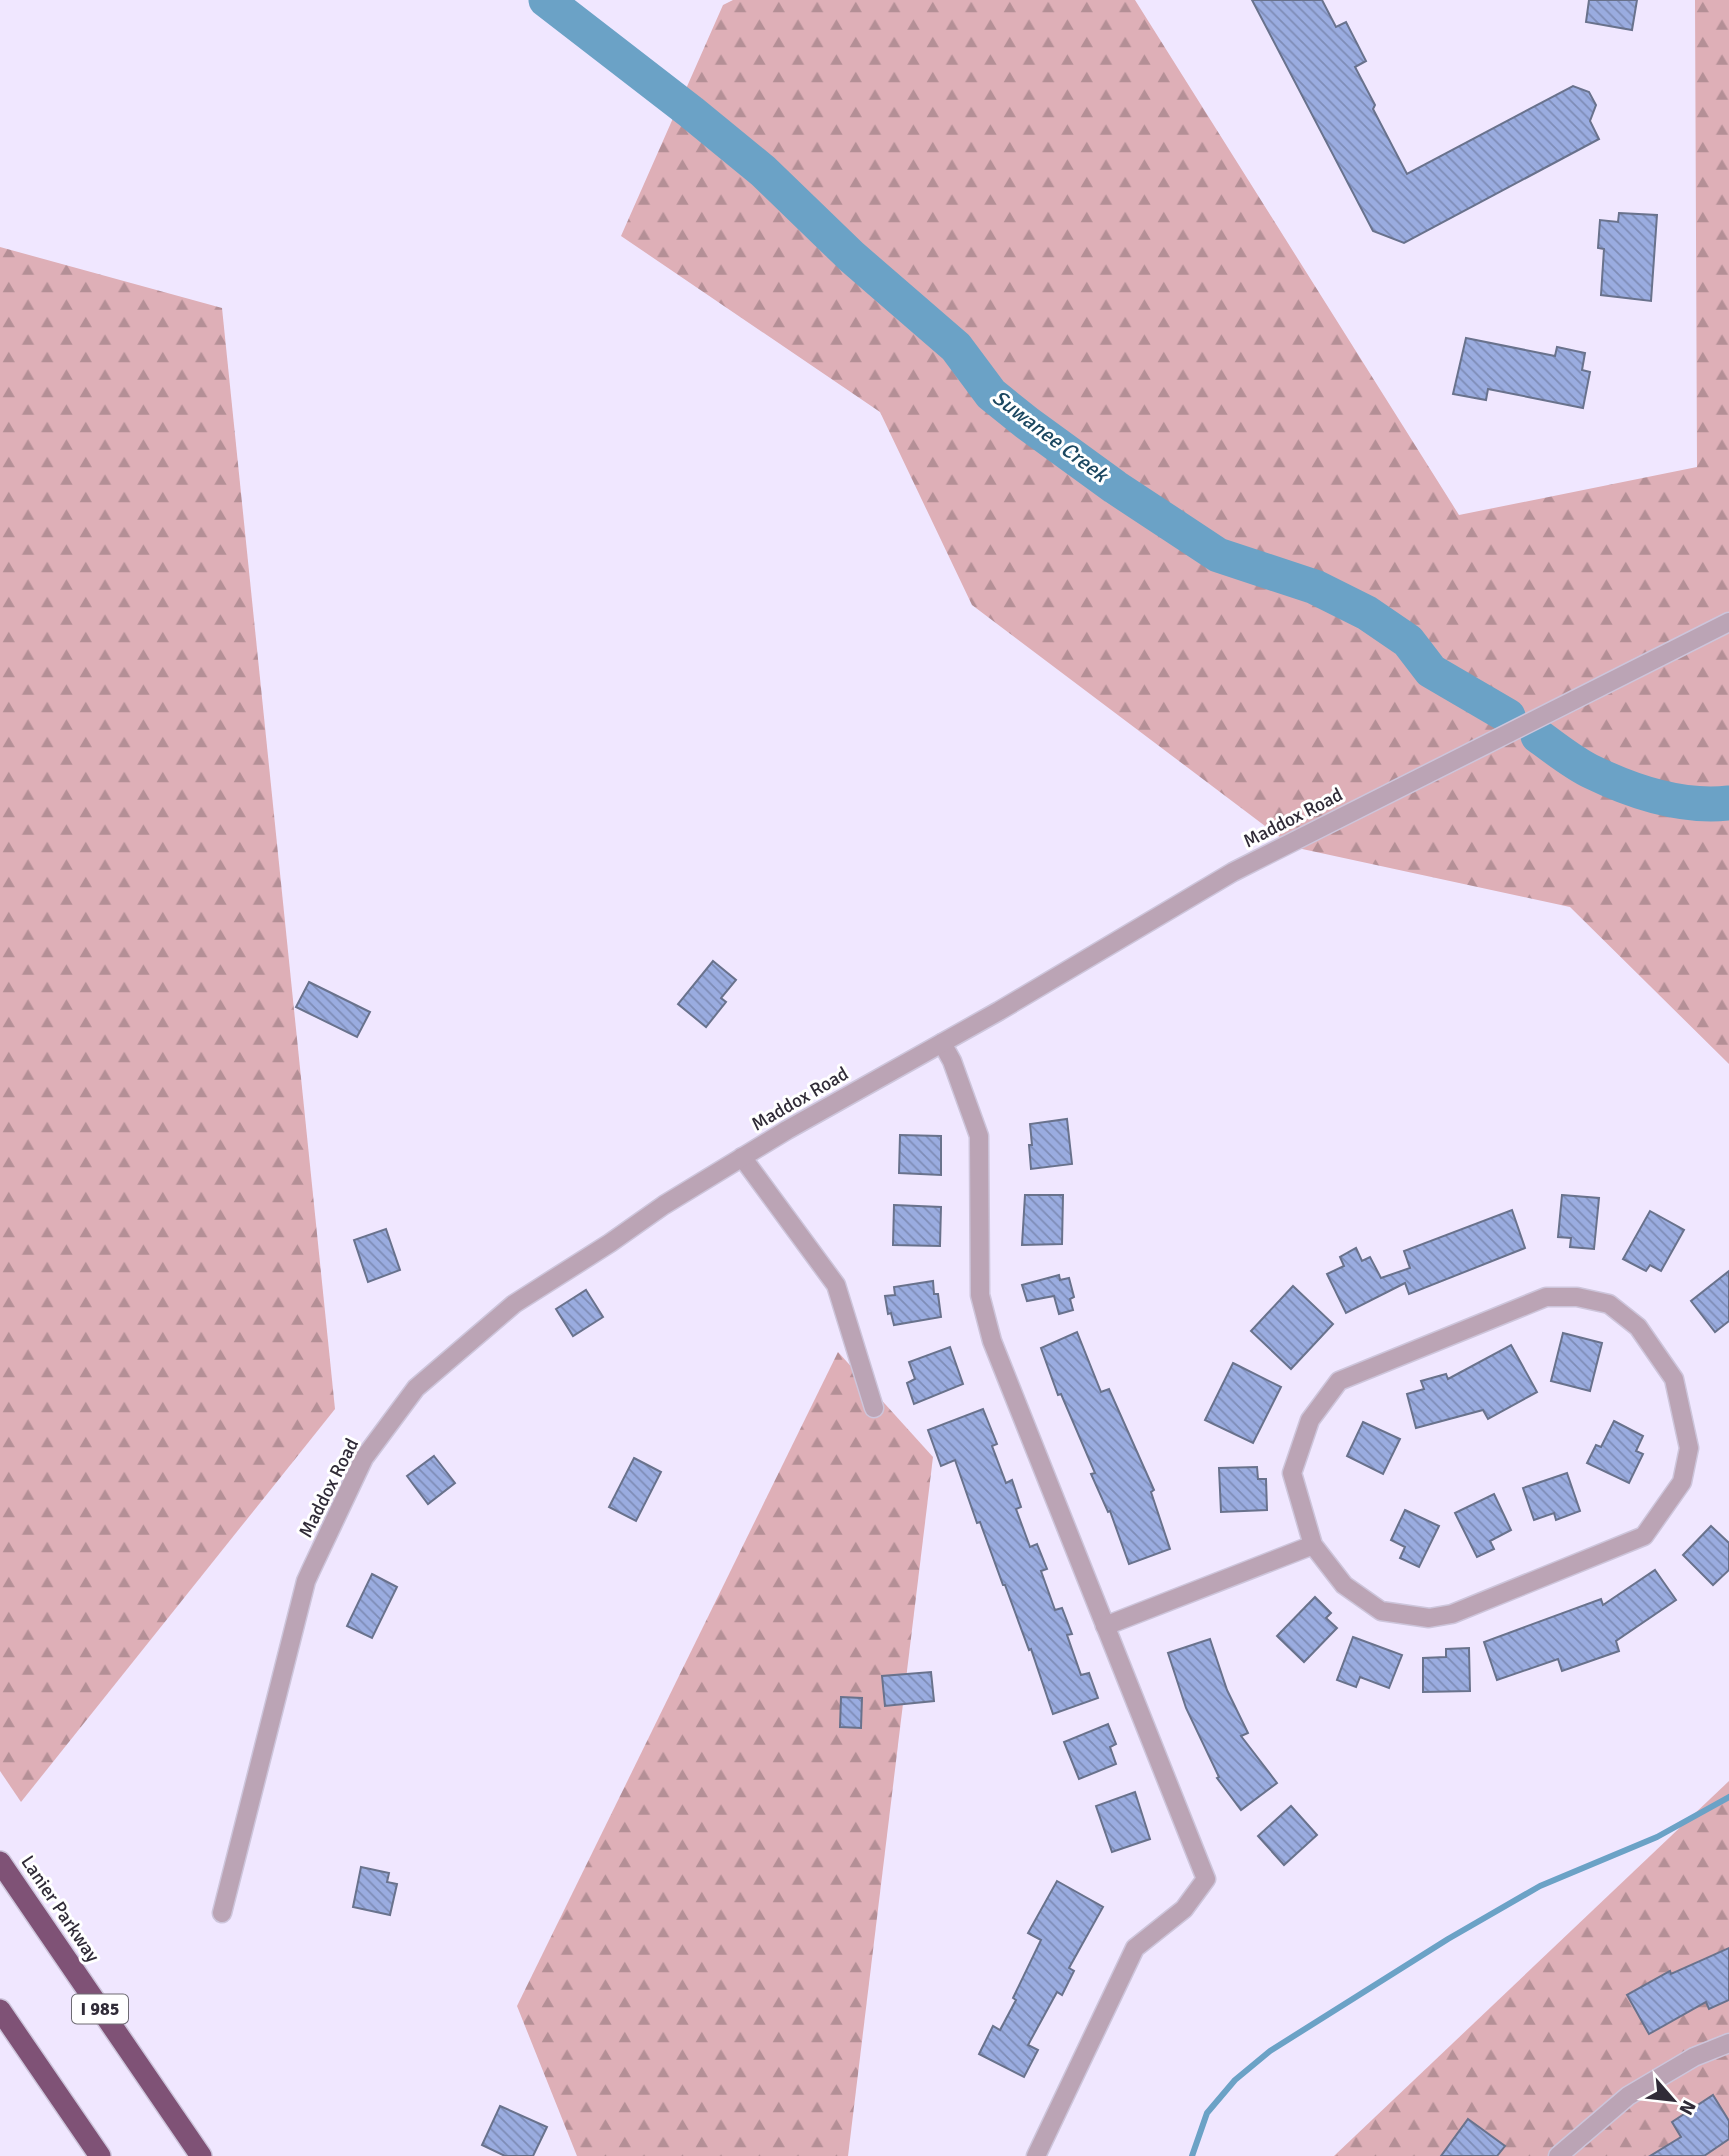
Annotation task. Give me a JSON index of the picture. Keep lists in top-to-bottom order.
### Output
{
  "streets": {
    "highway": ["Lanier Parkway", "I 985"],
    "street": ["Maddox Road"]
  },
  "water": ["Suwanee Creek"],
  "north": "bottom right"
}
